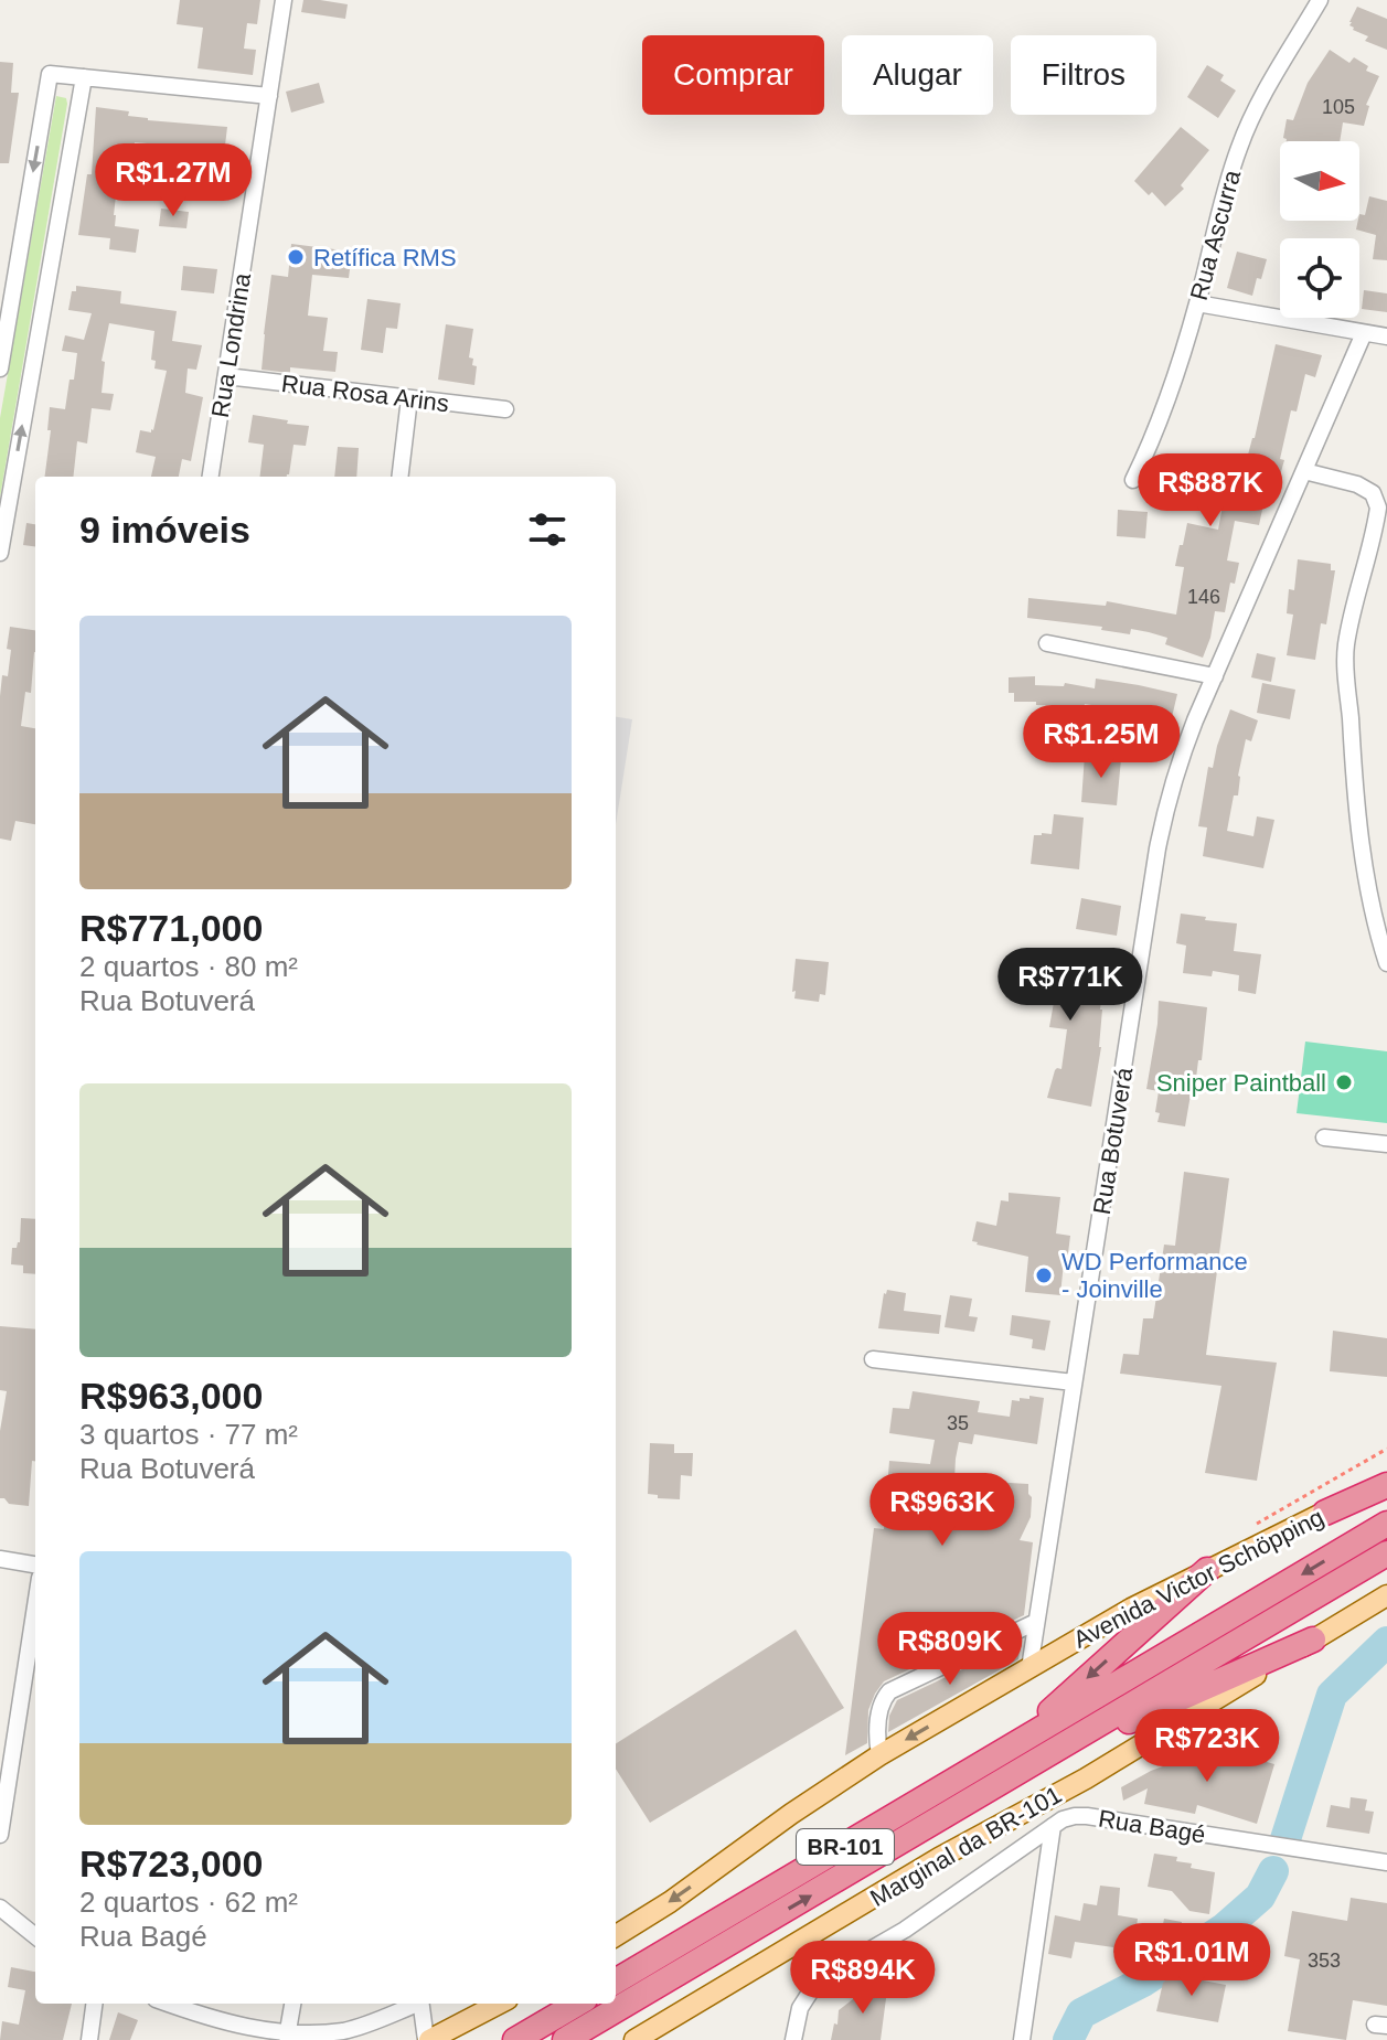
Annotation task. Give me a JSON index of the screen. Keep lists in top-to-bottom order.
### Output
{
  "streets": {
    "highway": ["BR-101"],
    "main road": ["Avenida Victor Schöpping", "Marginal da BR-101"],
    "street": [
      "Rua Ascurra",
      "Rua Londrina",
      "Rua Rosa Arins",
      "Rua Botuverá",
      "Rua Bagé"
    ]
  },
  "crossings": [
    ["Rua Londrina", "Rua Rosa Arins"],
    ["Rua Botuverá", "Avenida Victor Schöpping"]
  ],
  "one_way": ["Avenida Victor Schöpping"],
  "places": ["Retífica RMS", "Sniper Paintball", "WD Performance - Joinville"],
  "house_numbers": [
    "105",
    "146",
    "35",
    "353"
  ],
  "north": "right",
  "page": {
    "chip": ["Comprar", "Alugar", "Filtros"],
    "price": [
      "R$1.27M",
      "R$887K",
      "R$1.25M",
      "R$771K",
      "R$963K",
      "R$809K",
      "R$723K",
      "R$1.01M",
      "R$894K"
    ],
    "heading": "9 imóveis",
    "list": [
      {
        "name": "R$771,000",
        "note": "2 quartos · 80 m² · Rua Botuverá"
      },
      {
        "name": "R$963,000",
        "note": "3 quartos · 77 m² · Rua Botuverá"
      },
      {
        "name": "R$723,000",
        "note": "2 quartos · 62 m² · Rua Bagé"
      }
    ]
  }
}
